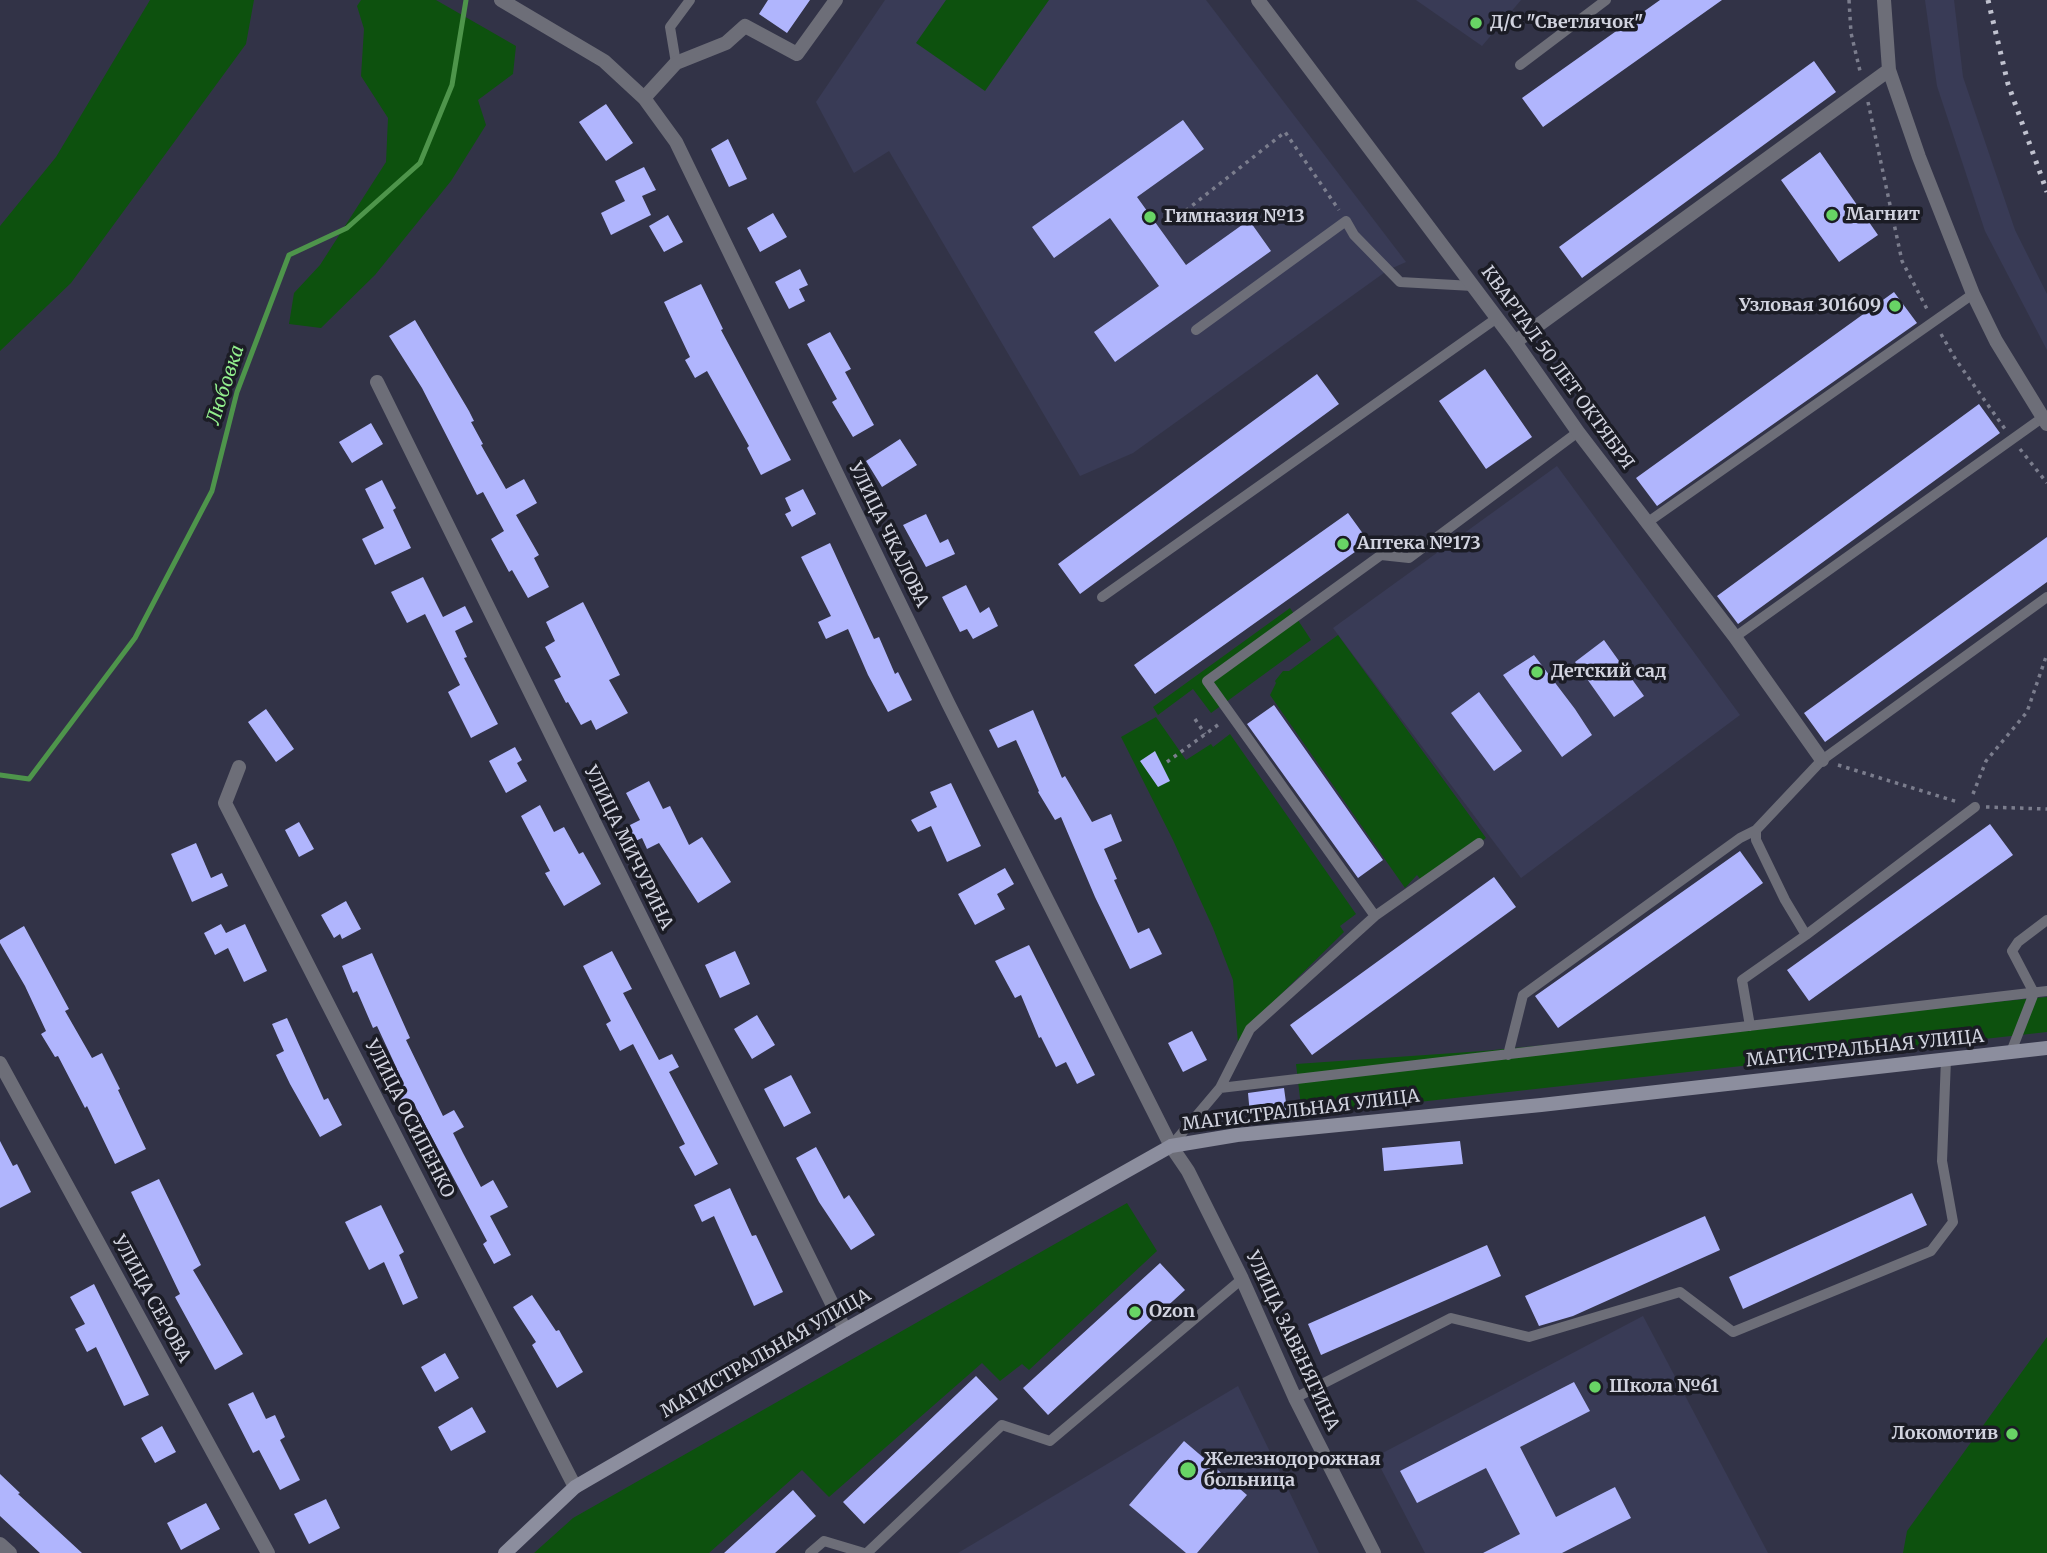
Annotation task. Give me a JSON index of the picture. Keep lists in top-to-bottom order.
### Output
{
  "streets": {
    "main road": ["МАГИСТРАЛЬНАЯ УЛИЦА"],
    "street": [
      "КВАРТАЛ 50 ЛЕТ ОКТЯБРЯ",
      "УЛИЦА ЧКАЛОВА",
      "УЛИЦА МИЧУРИНА",
      "УЛИЦА ОСИПЕНКО",
      "УЛИЦА СЕРОВА",
      "УЛИЦА ЗАВЕНЯГИНА"
    ]
  },
  "crossings": [
    ["УЛИЦА ЧКАЛОВА", "МАГИСТРАЛЬНАЯ УЛИЦА"],
    ["УЛИЦА ЧКАЛОВА", "УЛИЦА ЗАВЕНЯГИНА"],
    ["УЛИЦА МИЧУРИНА", "МАГИСТРАЛЬНАЯ УЛИЦА"],
    ["МАГИСТРАЛЬНАЯ УЛИЦА", "УЛИЦА ОСИПЕНКО"],
    ["МАГИСТРАЛЬНАЯ УЛИЦА", "УЛИЦА ЗАВЕНЯГИНА"]
  ],
  "water": ["Любовка"],
  "places": [
    "Д/С \"Светлячок\"",
    "Магнит",
    "Гимназия №13",
    "Узловая 301609",
    "Аптека №173",
    "Детский сад",
    "Ozon",
    "Школа №61",
    "Локомотив",
    "Железнодорожная больница"
  ]
}
